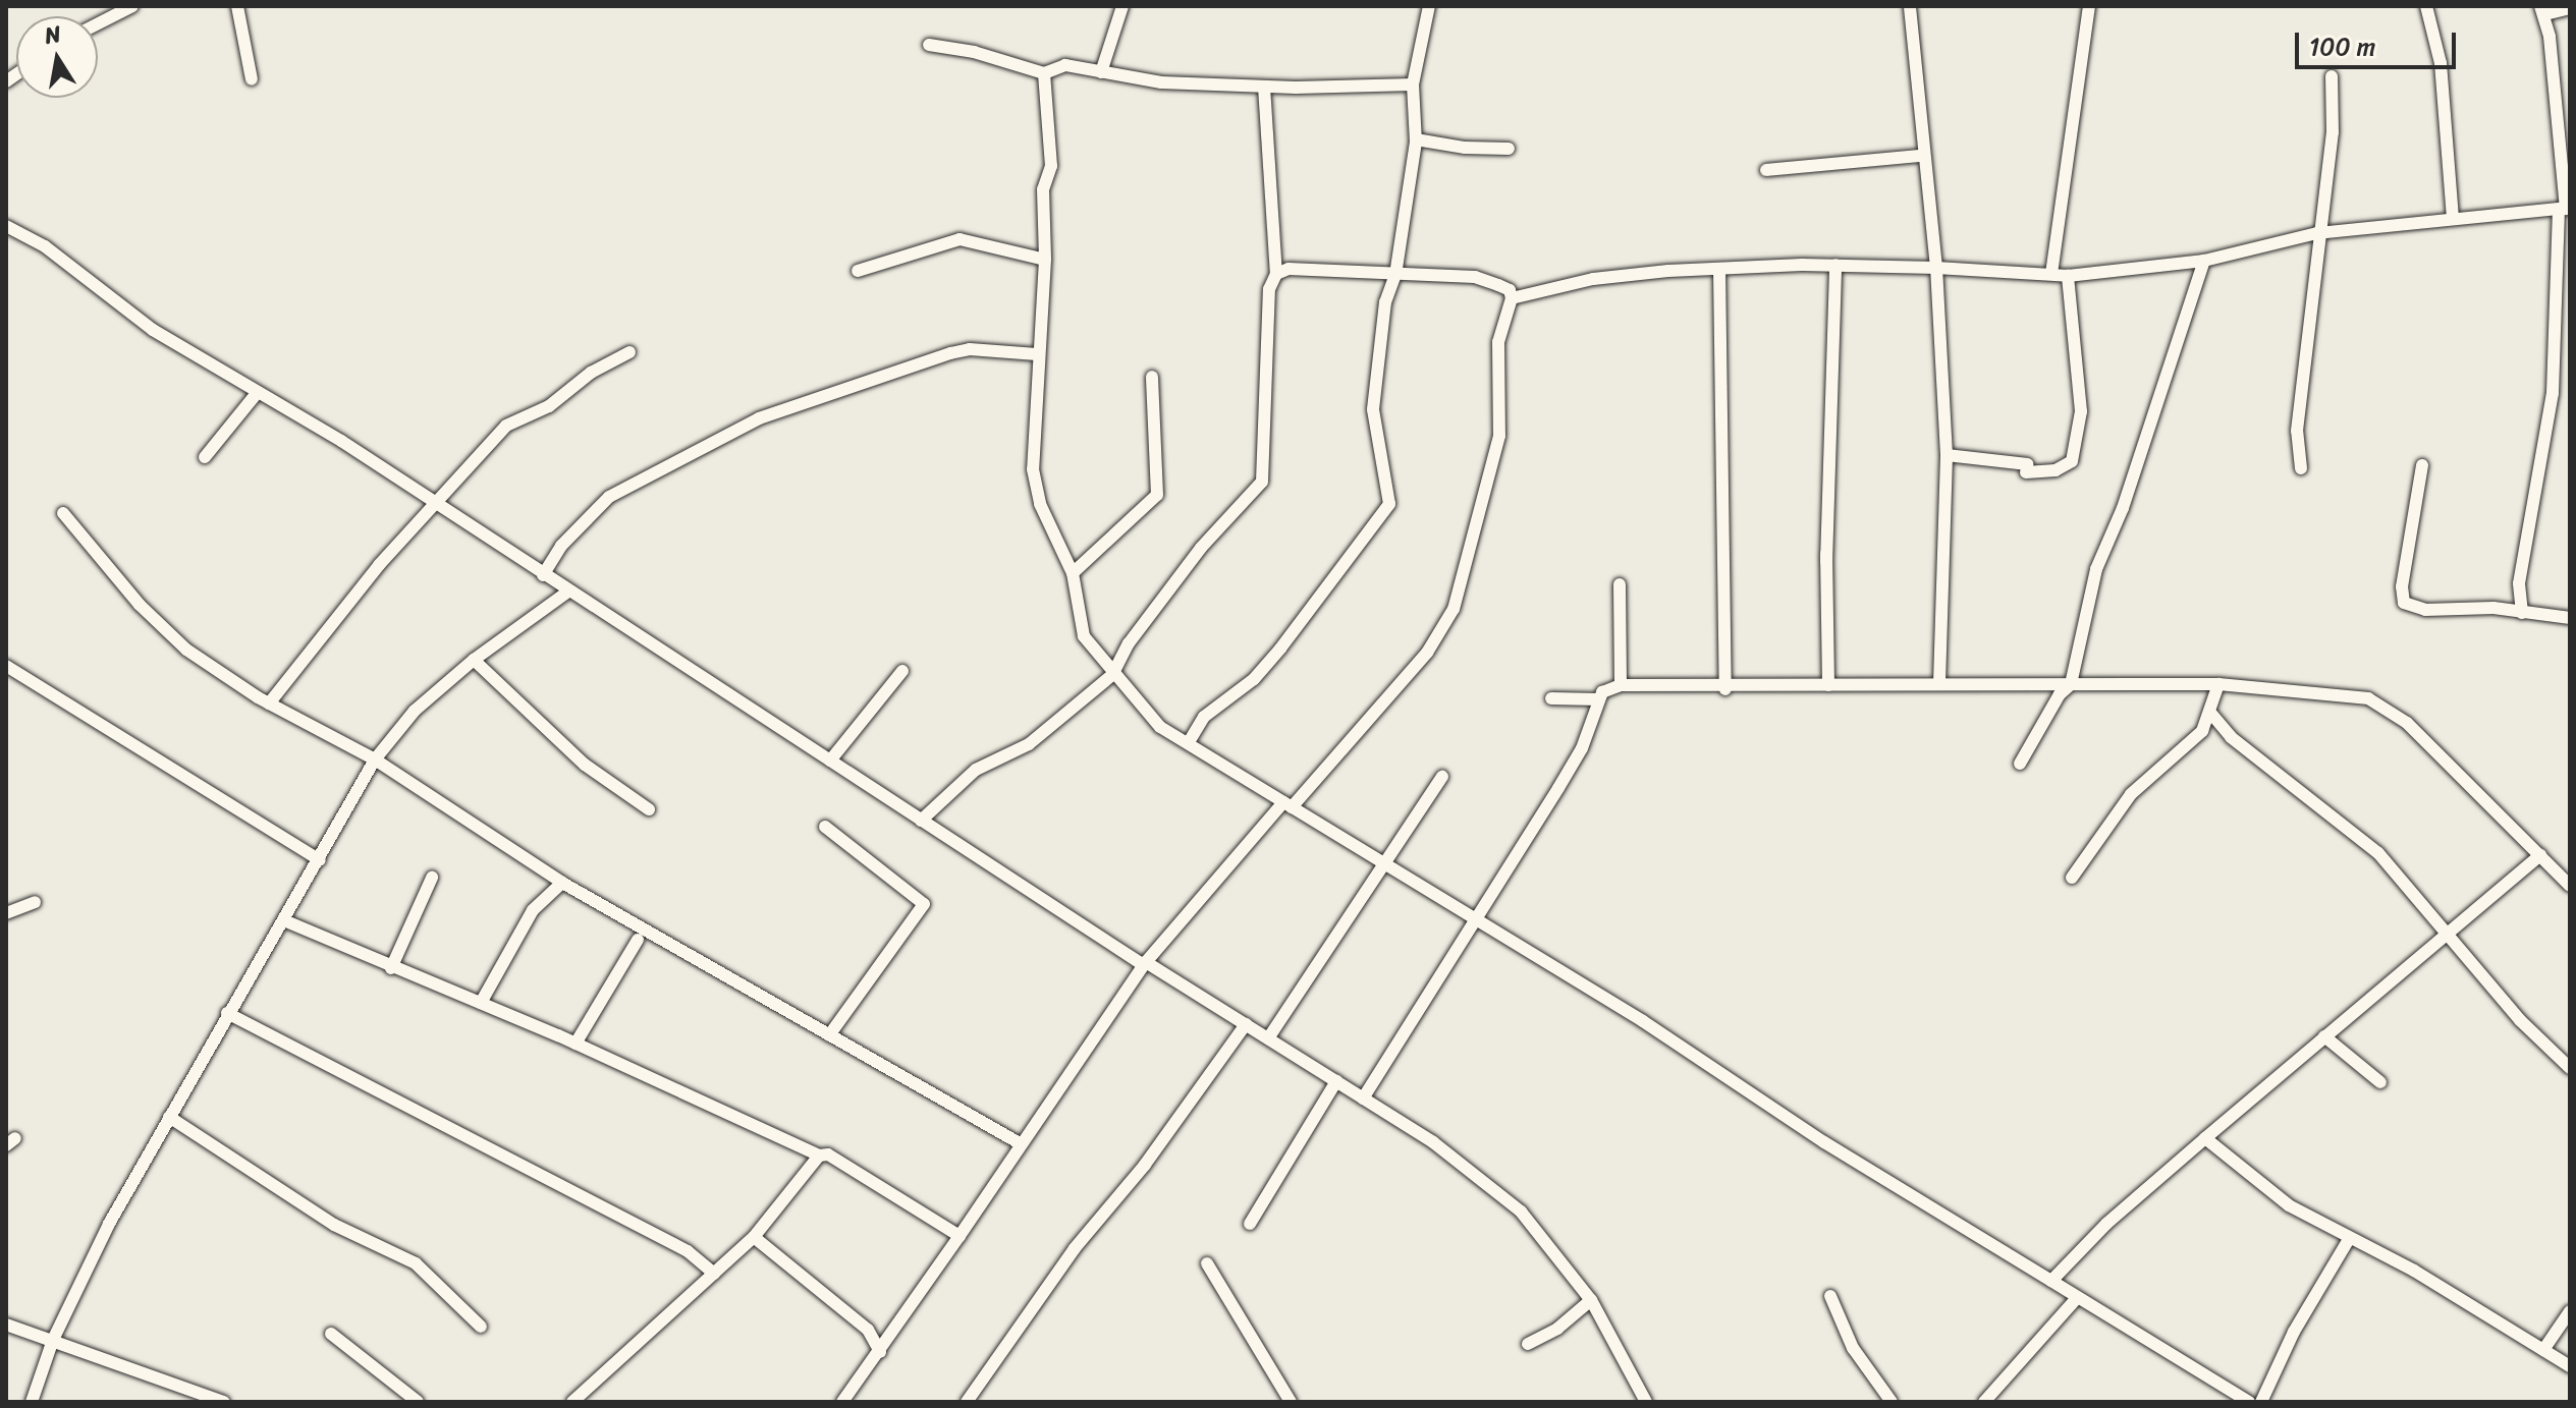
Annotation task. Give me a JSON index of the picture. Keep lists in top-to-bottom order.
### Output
{
  "scale_bar": "100 m",
  "north": "top"
}
